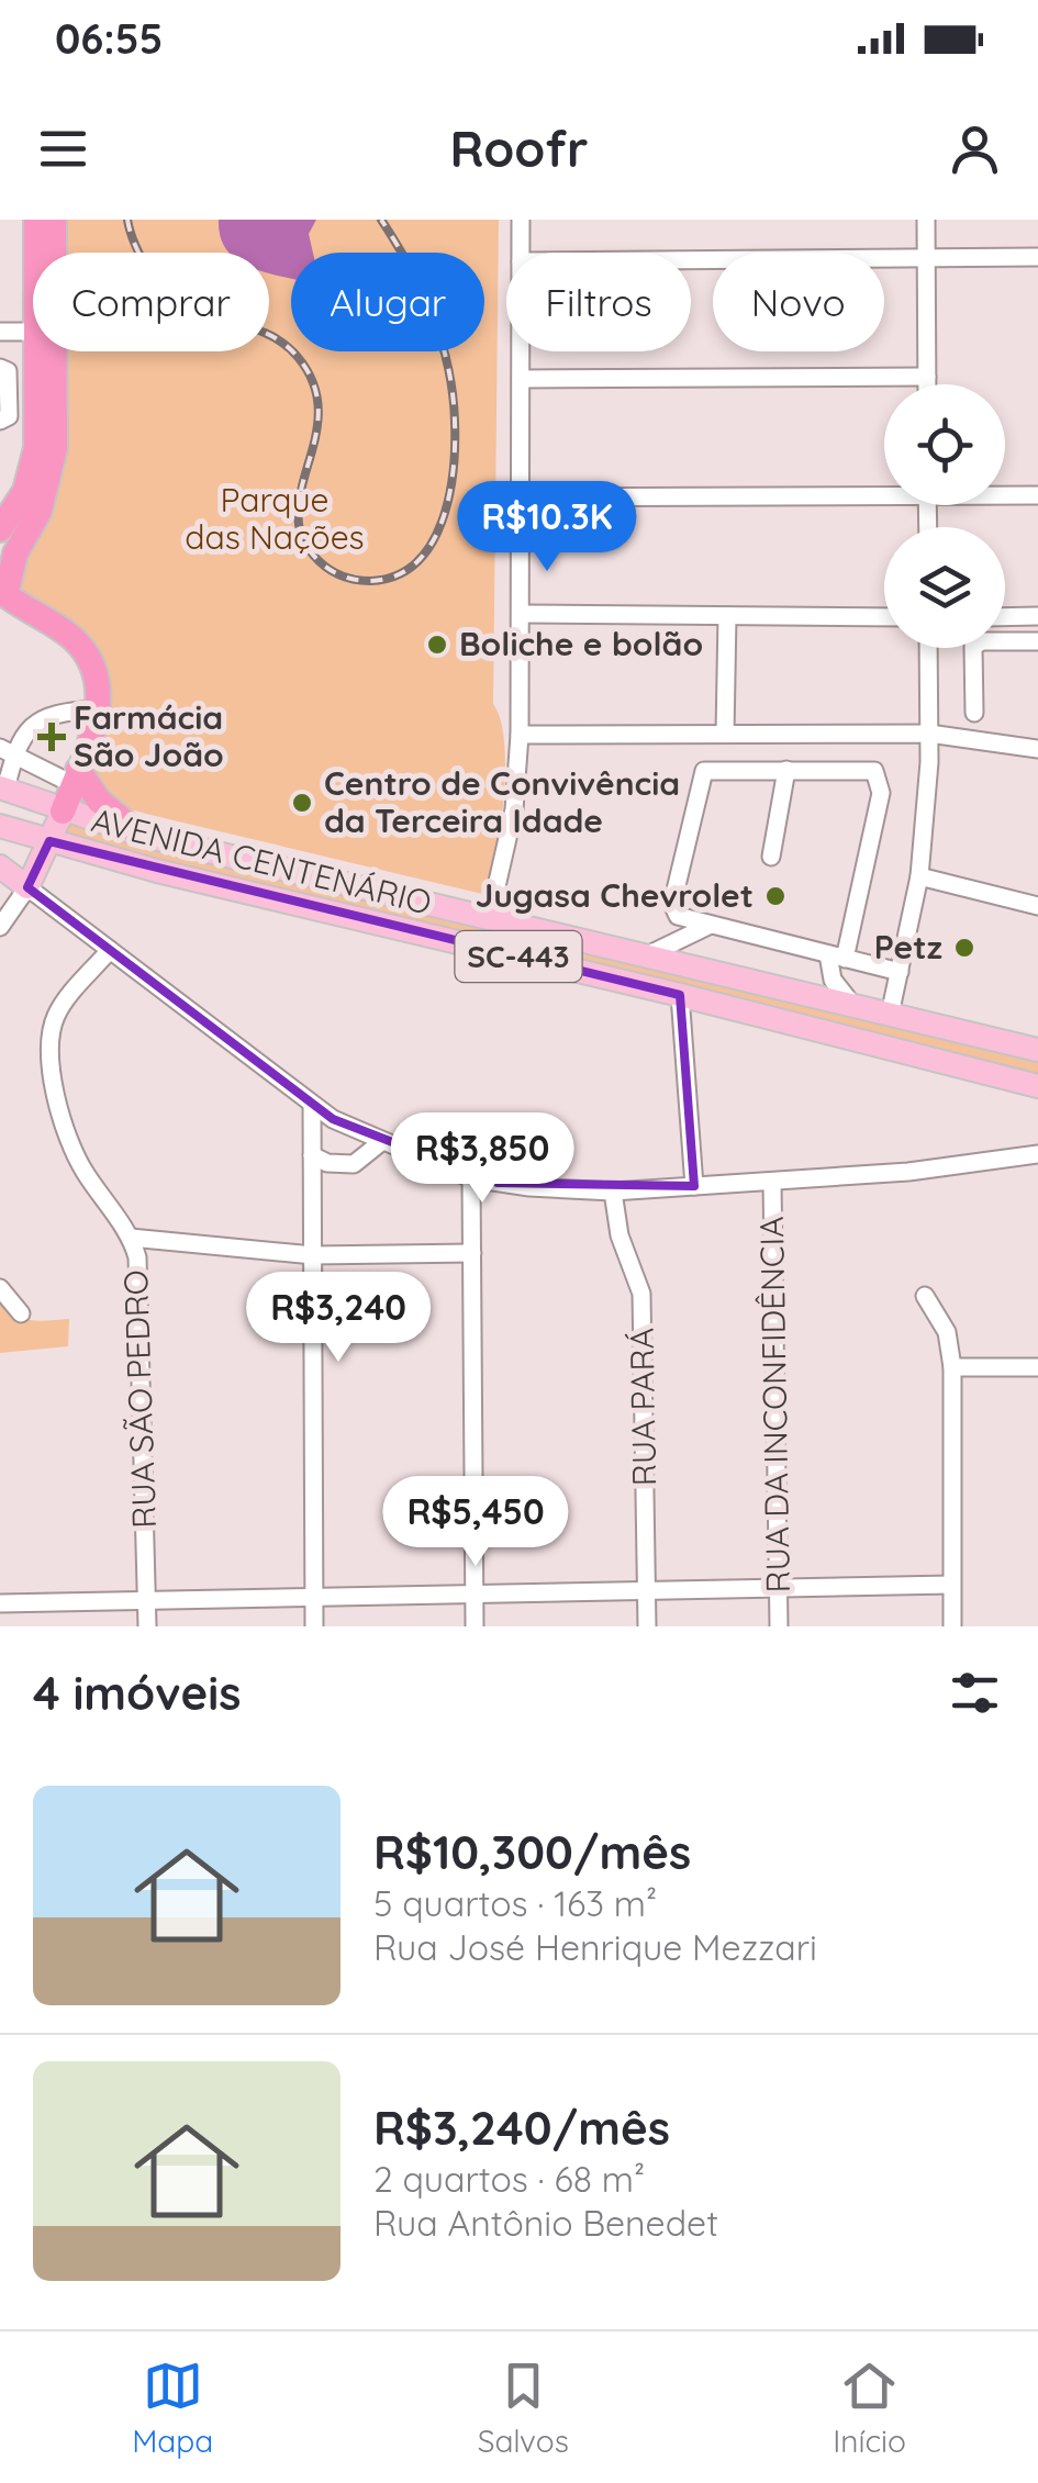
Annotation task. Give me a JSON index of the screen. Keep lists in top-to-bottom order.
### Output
{
  "streets": {
    "main road": ["AVENIDA CENTENÁRIO", "SC-443"],
    "street": ["RUA SÃO PEDRO", "RUA DA INCONFIDÊNCIA", "RUA PARÁ"]
  },
  "parks": ["Parque das Nações"],
  "places": {
    "other": [
      "Boliche e bolão",
      "Centro de Convivência da Terceira Idade",
      "Jugasa Chevrolet",
      "Petz"
    ],
    "health": ["Farmácia São João"]
  },
  "page": {
    "status": "06:55",
    "header": "Roofr",
    "chip": [
      "Comprar",
      "Alugar",
      "Filtros",
      "Novo"
    ],
    "price": [
      "R$10.3K",
      "R$3,850",
      "R$3,240",
      "R$5,450"
    ],
    "heading": "4 imóveis",
    "list": [
      {
        "name": "R$10,300/mês",
        "note": "5 quartos · 163 m² · Rua José Henrique Mezzari"
      },
      {
        "name": "R$3,240/mês",
        "note": "2 quartos · 68 m² · Rua Antônio Benedet"
      }
    ],
    "tabs": ["Mapa", "Salvos", "Início"]
  }
}
